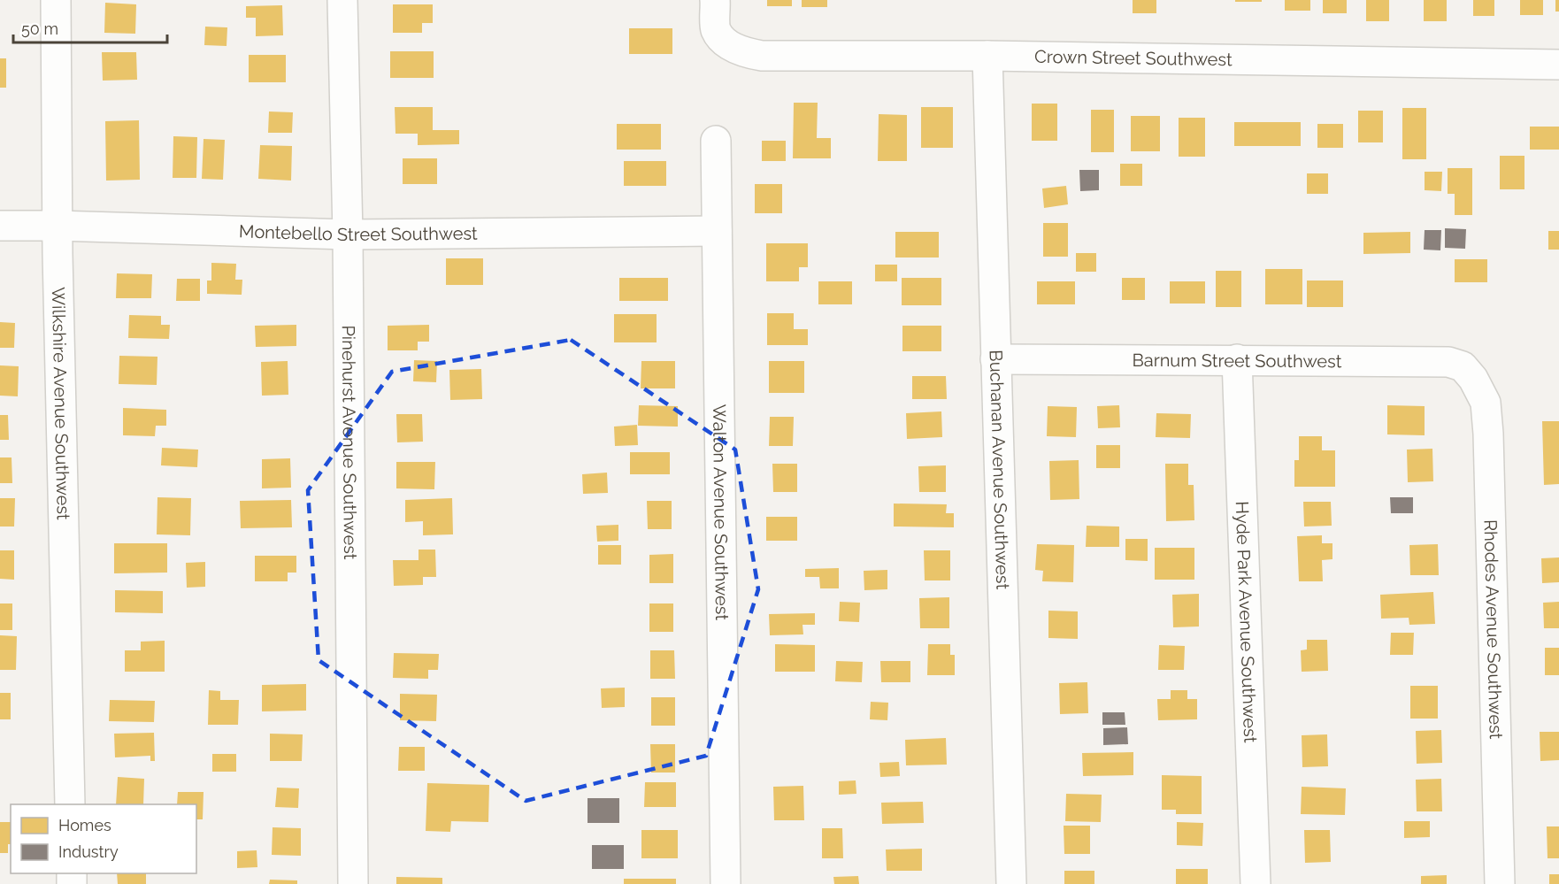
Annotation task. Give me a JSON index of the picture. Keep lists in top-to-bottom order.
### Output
{
  "streets": {
    "street": [
      "Crown Street Southwest",
      "Montebello Street Southwest",
      "Barnum Street Southwest",
      "Wilkshire Avenue Southwest",
      "Pinehurst Avenue Southwest",
      "Buchanan Avenue Southwest",
      "Walton Avenue Southwest",
      "Hyde Park Avenue Southwest",
      "Rhodes Avenue Southwest"
    ]
  },
  "crossings": [
    ["Crown Street Southwest", "Buchanan Avenue Southwest"],
    ["Montebello Street Southwest", "Wilkshire Avenue Southwest"],
    ["Montebello Street Southwest", "Pinehurst Avenue Southwest"],
    ["Montebello Street Southwest", "Walton Avenue Southwest"],
    ["Barnum Street Southwest", "Buchanan Avenue Southwest"],
    ["Barnum Street Southwest", "Hyde Park Avenue Southwest"],
    ["Barnum Street Southwest", "Rhodes Avenue Southwest"]
  ],
  "legend": ["Homes", "Industry"],
  "scale_bar": "50 m"
}
